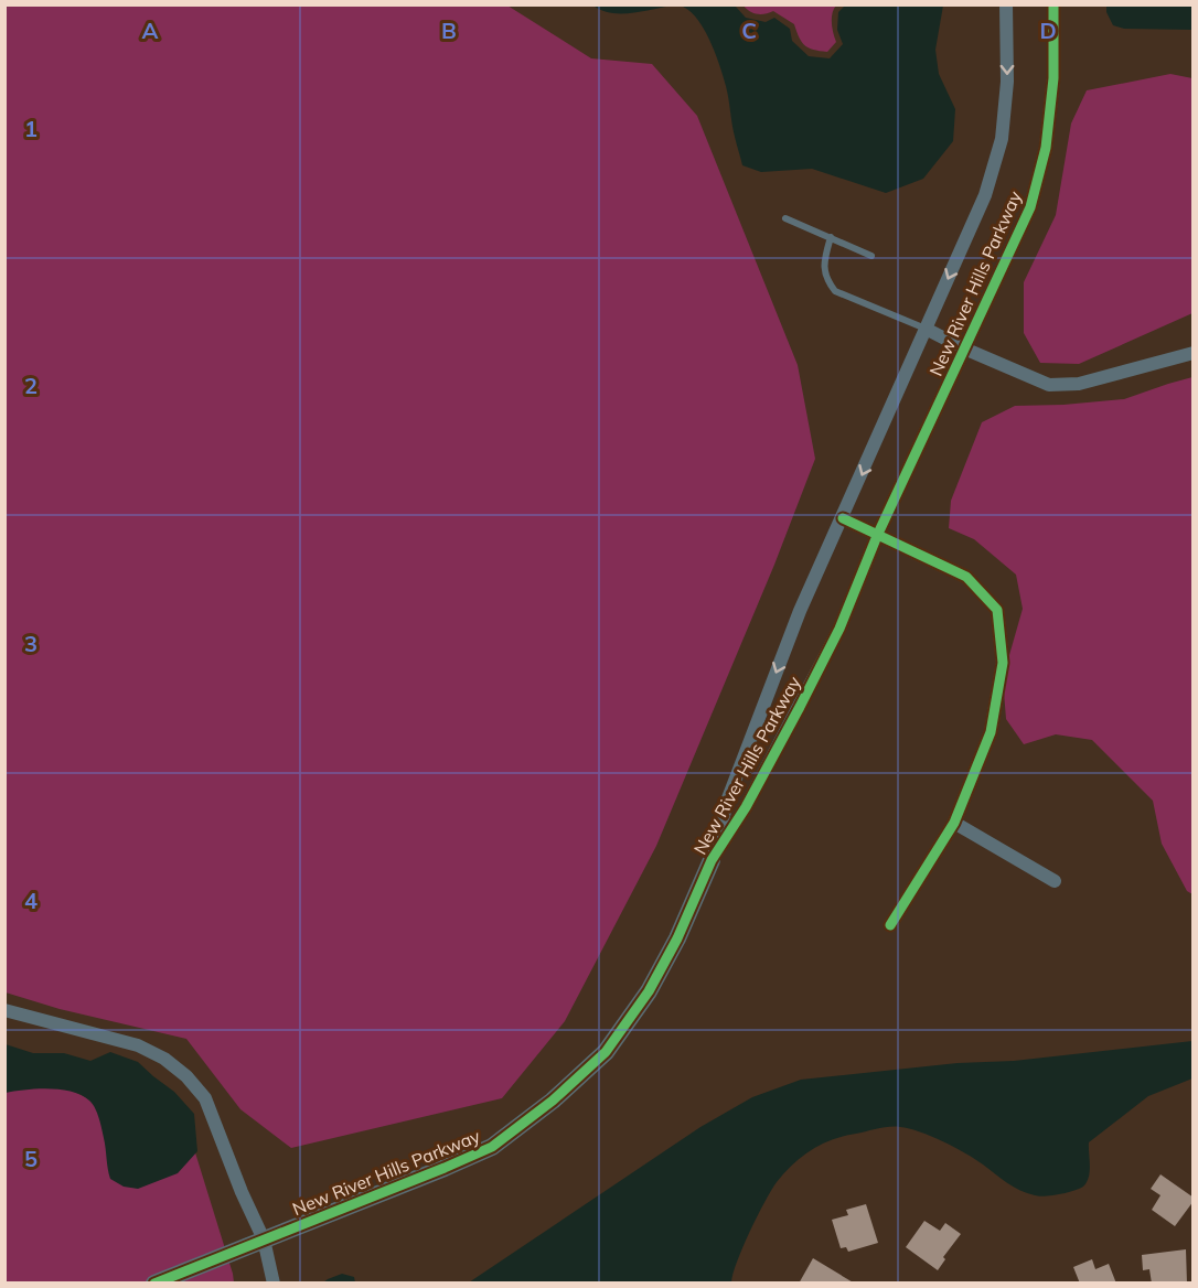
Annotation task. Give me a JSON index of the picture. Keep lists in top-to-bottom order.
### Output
{
  "streets": {
    "street": ["New River Hills Parkway"]
  },
  "grid": {
    "columns": [
      "A",
      "B",
      "C",
      "D"
    ],
    "rows": [
      "1",
      "2",
      "3",
      "4",
      "5"
    ]
  }
}
